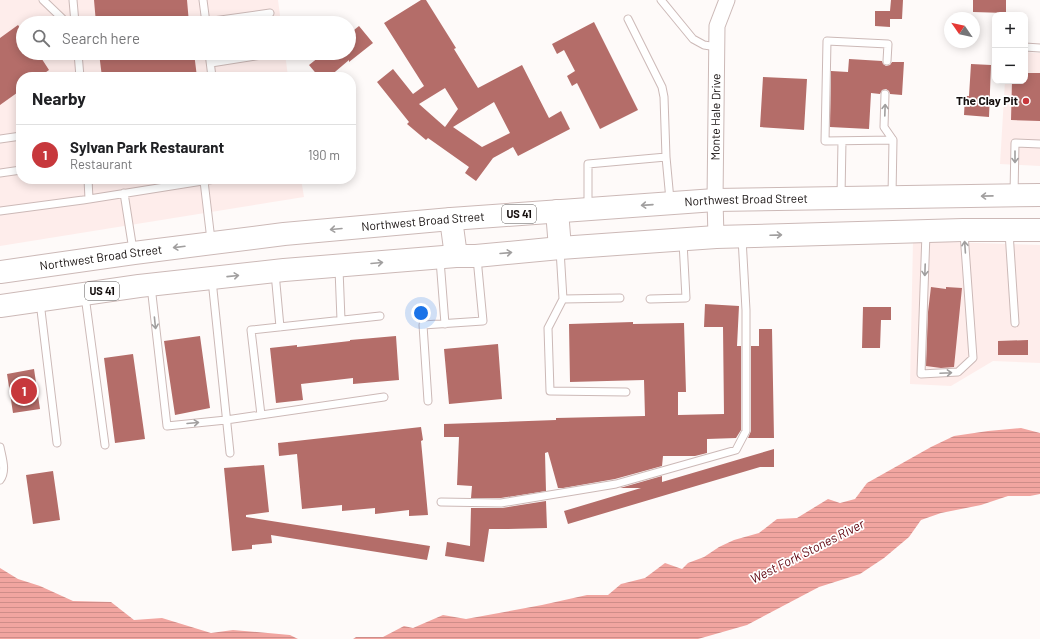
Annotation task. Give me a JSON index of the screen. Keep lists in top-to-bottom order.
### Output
{
  "streets": {
    "main road": ["Northwest Broad Street", "US 41"],
    "street": ["Monte Hale Drive"]
  },
  "crossings": [
    ["Monte Hale Drive", "Northwest Broad Street"],
    ["Monte Hale Drive", "US 41"]
  ],
  "water": ["West Fork Stones River"],
  "places": ["The Clay Pit"],
  "north": "top left",
  "page": {
    "map_buttons": ["+", "−"],
    "search": "Search here",
    "heading": "Nearby",
    "list": [
      {
        "mark": "1",
        "name": "Sylvan Park Restaurant",
        "note": "Restaurant",
        "value": "190 m"
      }
    ],
    "pins": "1"
  }
}
